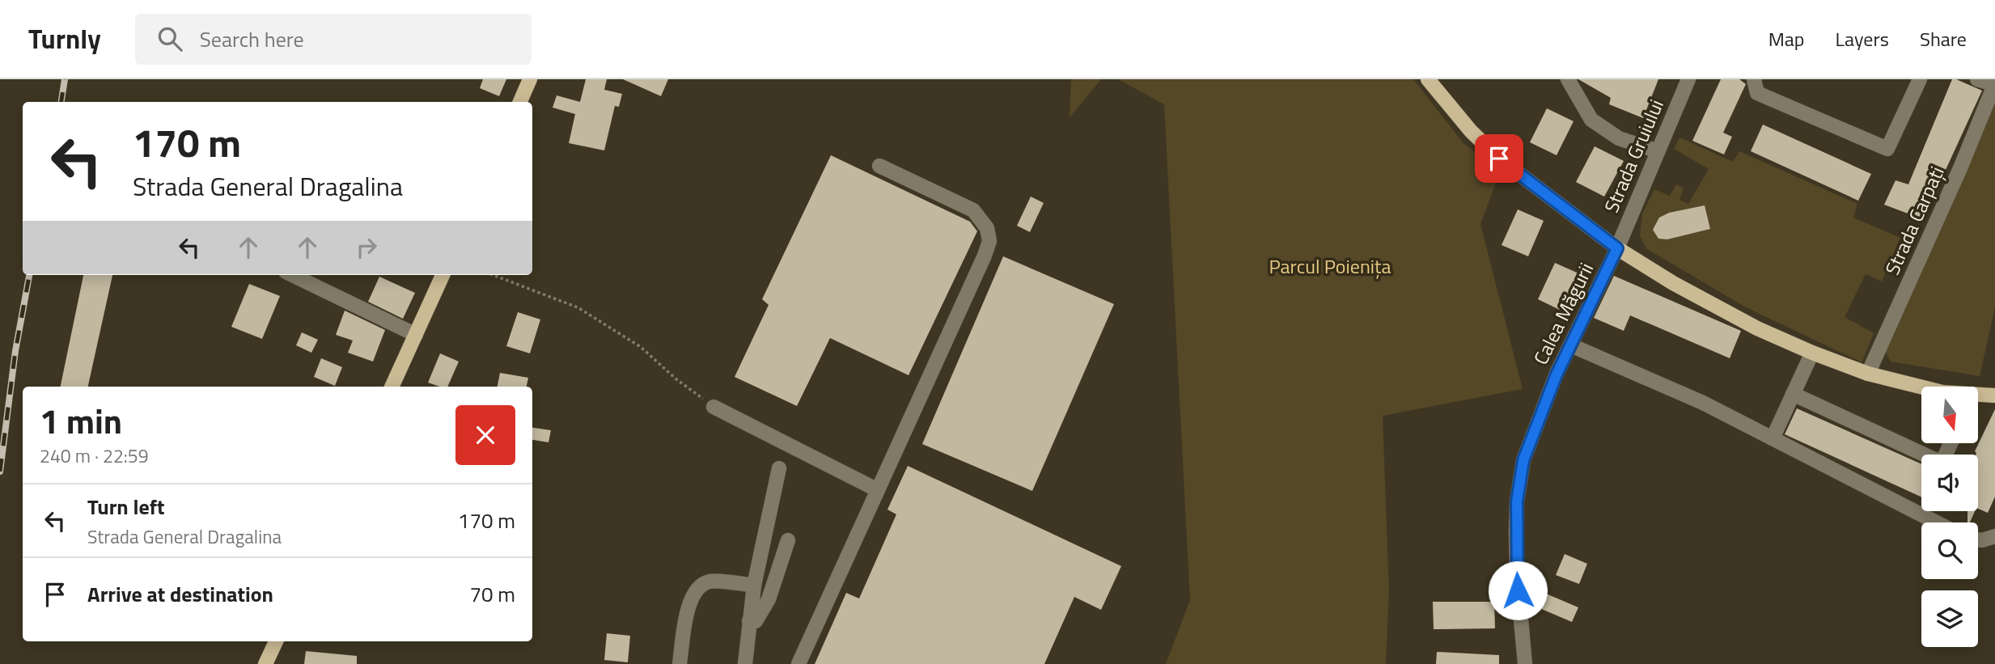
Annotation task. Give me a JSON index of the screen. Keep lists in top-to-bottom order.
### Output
{
  "streets": {
    "street": ["Strada Gruiului", "Strada Carpați", "Calea Măgurii"]
  },
  "crossings": [
    ["Strada Gruiului", "Calea Măgurii"]
  ],
  "parks": ["Parcul Poieniţa"],
  "north": "bottom",
  "page": {
    "header": "Turnly",
    "search": "Search here",
    "nav": ["Map", "Layers", "Share"],
    "turn": ["170 m", "Strada General Dragalina"],
    "heading": ["1 min", "240 m · 22:59"],
    "list": [
      {
        "name": "Turn left",
        "note": "Strada General Dragalina",
        "value": "170 m"
      },
      {
        "name": "Arrive at destination",
        "value": "70 m"
      }
    ]
  }
}
